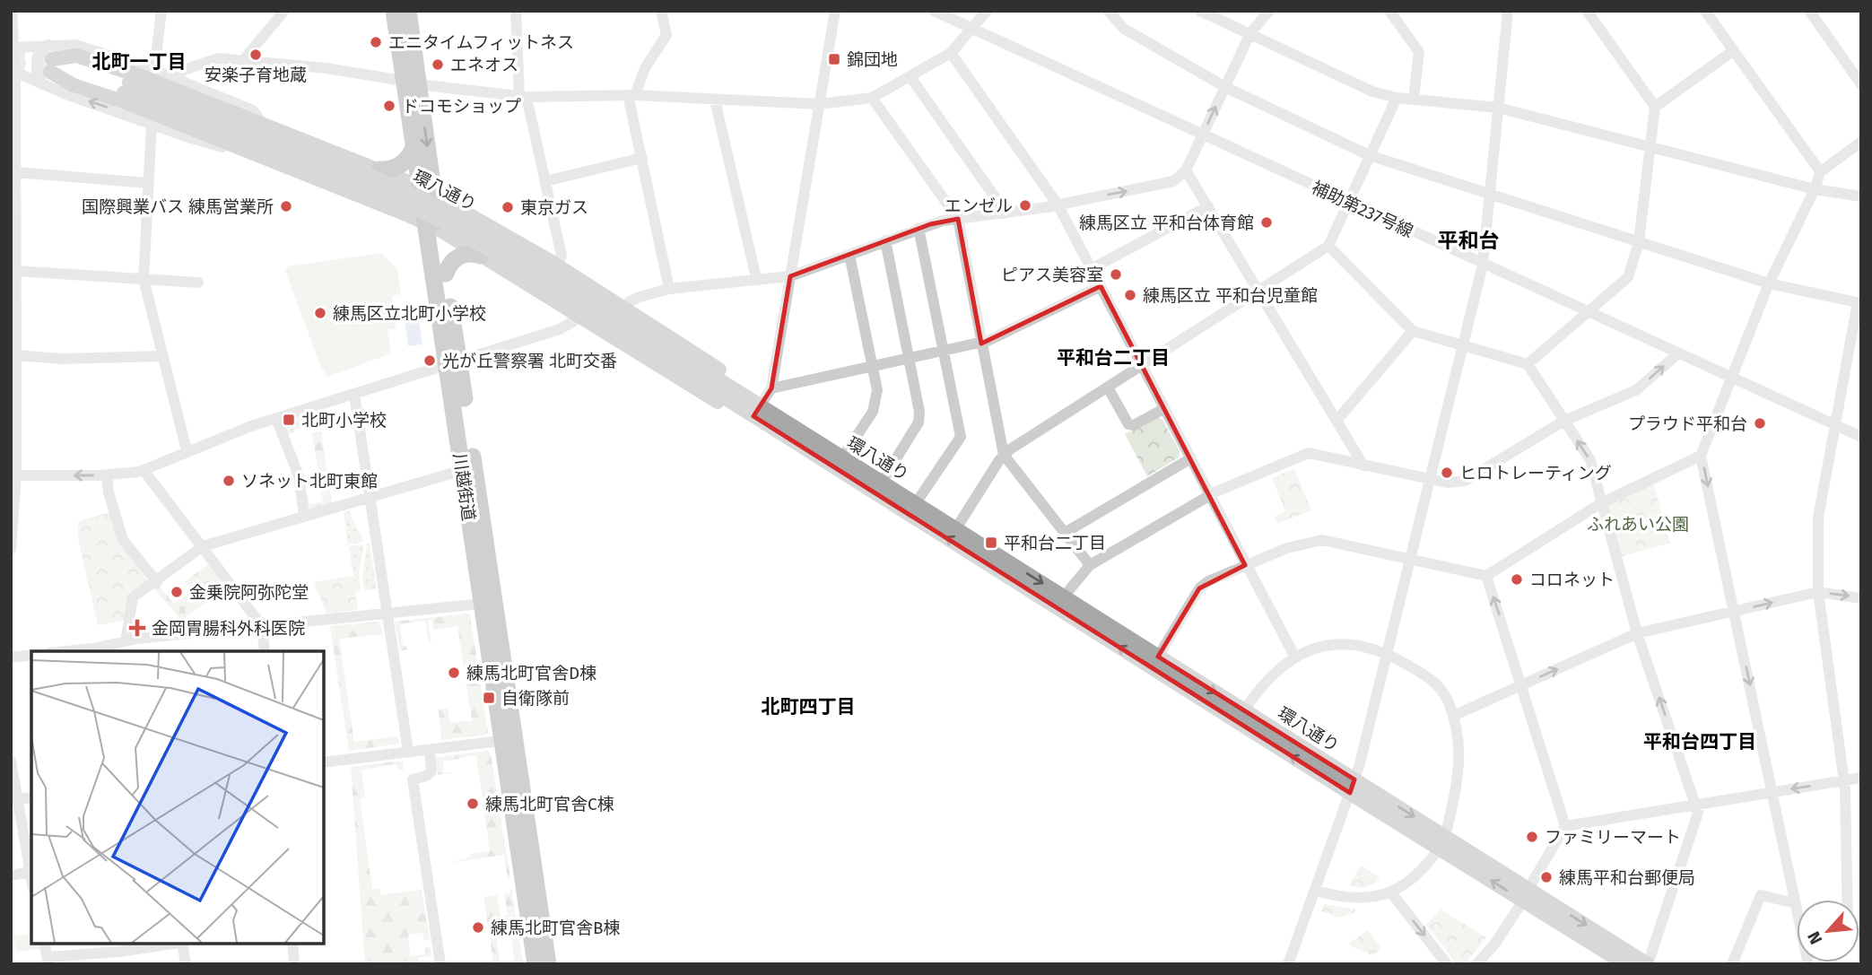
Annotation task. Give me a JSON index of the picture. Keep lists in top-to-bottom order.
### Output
{
  "streets": {
    "highway": ["川越街道"],
    "main road": ["環八通り"],
    "street": ["補助第237号線"]
  },
  "districts": [
    "北町一丁目",
    "平和台",
    "平和台二丁目",
    "北町四丁目",
    "平和台四丁目"
  ],
  "parks": ["ふれあい公園"],
  "places": {
    "other": [
      "エニタイムフィットネス",
      "安楽子育地蔵",
      "エネオス",
      "ドコモショップ",
      "エンゼル",
      "国際興業バス 練馬営業所",
      "東京ガス",
      "練馬区立 平和台体育館",
      "ピアス美容室",
      "練馬区立 平和台児童館",
      "練馬区立北町小学校",
      "光が丘警察署 北町交番",
      "プラウド平和台",
      "ヒロトレーティング",
      "ソネット北町東館",
      "コロネット",
      "金乗院阿弥陀堂",
      "練馬北町官舎D棟",
      "練馬北町官舎C棟",
      "ファミリーマート",
      "練馬平和台郵便局",
      "練馬北町官舎B棟"
    ],
    "transit": [
      "錦団地",
      "北町小学校",
      "平和台二丁目",
      "自衛隊前"
    ],
    "health": ["金岡胃腸科外科医院"]
  },
  "north": "bottom left"
}
